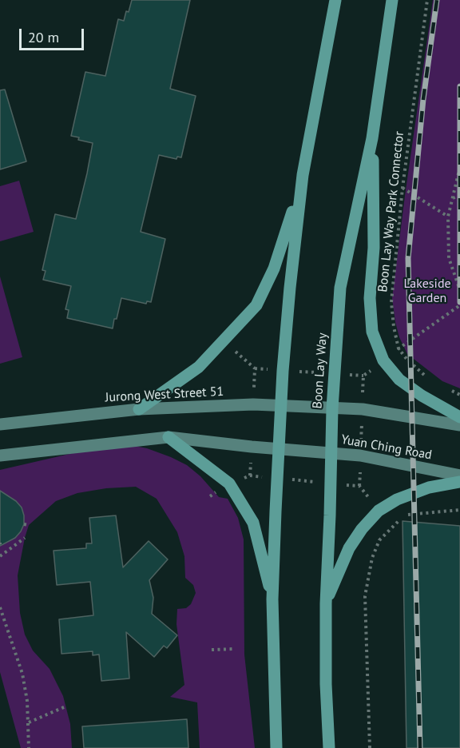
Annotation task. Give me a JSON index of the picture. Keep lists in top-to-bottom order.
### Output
{
  "streets": {
    "main road": ["Boon Lay Way"],
    "street": ["Jurong West Street 51", "Yuan Ching Road"],
    "path": ["Boon Lay Way Park Connector"]
  },
  "crossings": [
    ["Boon Lay Way", "Jurong West Street 51"],
    ["Boon Lay Way", "Yuan Ching Road"]
  ],
  "parks": ["Lakeside Garden"],
  "scale_bar": "20 m"
}
